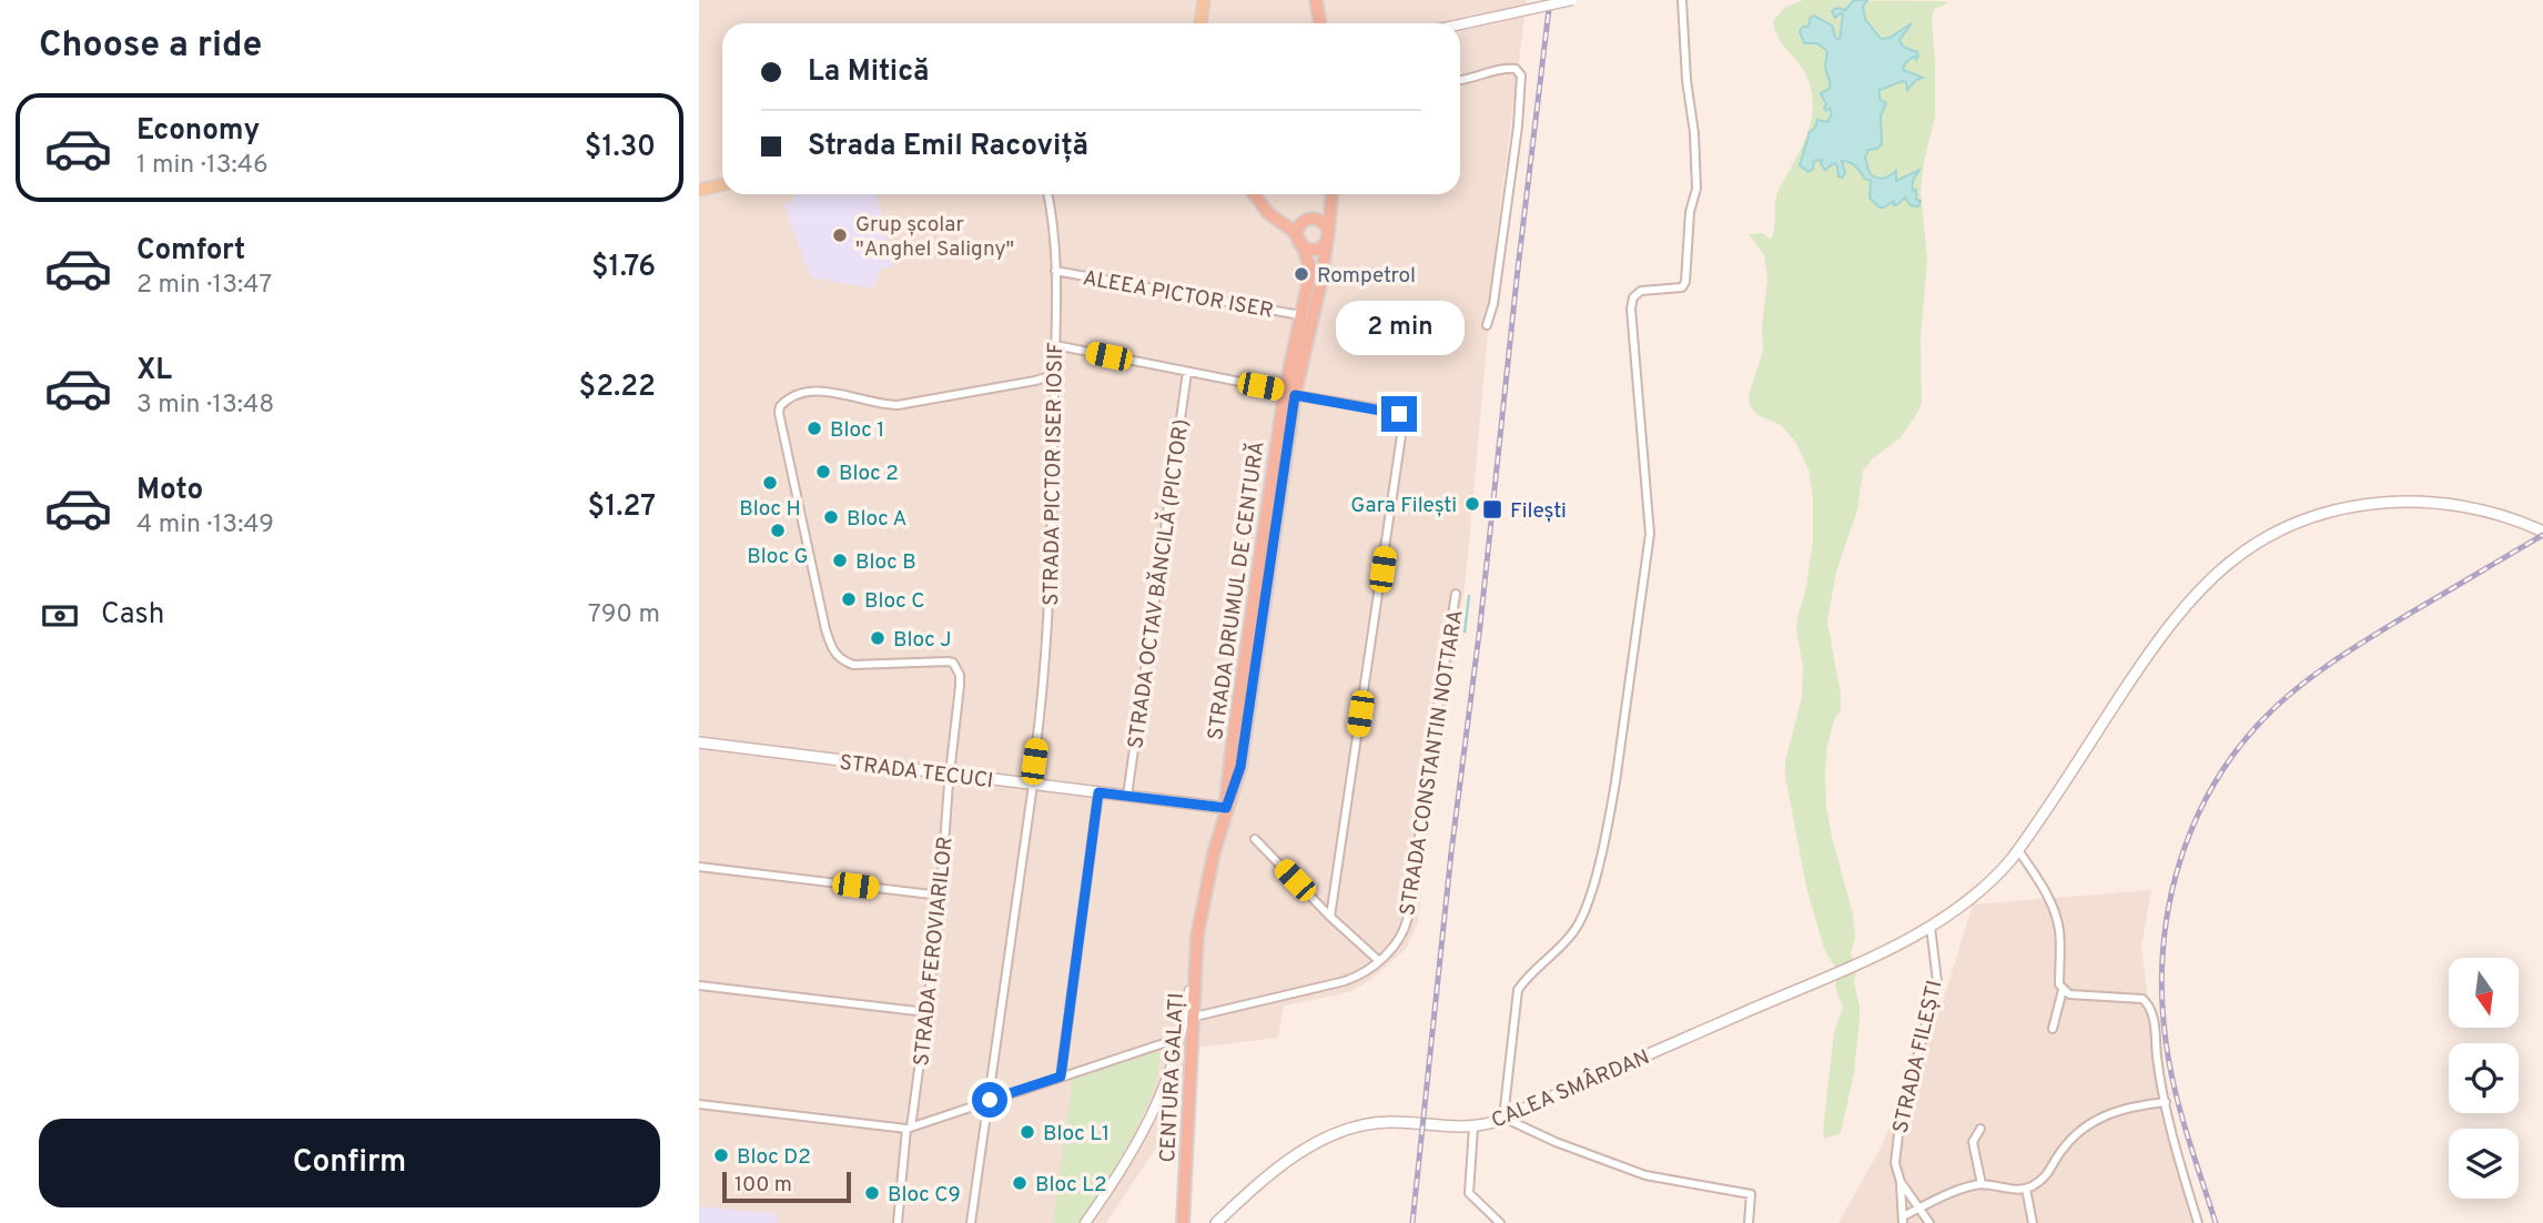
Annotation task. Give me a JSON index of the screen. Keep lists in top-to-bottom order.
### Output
{
  "streets": {
    "highway": ["STRADA DRUMUL DE CENTURĂ", "CENTURA GALAȚI"],
    "main road": ["STRADA TECUCI", "CALEA SMÂRDAN"],
    "street": [
      "ALEEA PICTOR ISER",
      "STRADA PICTOR ISER IOSIF",
      "STRADA OCTAV BĂNCILĂ (PICTOR)",
      "STRADA CONSTANTIN NOTTARA",
      "STRADA FEROVIARILOR",
      "STRADA FILEȘTI"
    ]
  },
  "crossings": [
    ["ALEEA PICTOR ISER", "STRADA PICTOR ISER IOSIF"],
    ["ALEEA PICTOR ISER", "STRADA DRUMUL DE CENTURĂ"],
    ["STRADA PICTOR ISER IOSIF", "STRADA FEROVIARILOR"],
    ["STRADA OCTAV BĂNCILĂ (PICTOR)", "STRADA TECUCI"],
    ["STRADA DRUMUL DE CENTURĂ", "STRADA TECUCI"],
    ["STRADA DRUMUL DE CENTURĂ", "CENTURA GALAȚI"],
    ["STRADA CONSTANTIN NOTTARA", "CENTURA GALAȚI"],
    ["STRADA TECUCI", "STRADA FEROVIARILOR"],
    ["STRADA FILEȘTI", "CALEA SMÂRDAN"]
  ],
  "places": {
    "other": [
      "Grup școlar \"Anghel Saligny\"",
      "Rompetrol",
      "Bloc 1",
      "Bloc 2",
      "Bloc H",
      "Gara Filești",
      "Bloc A",
      "Bloc G",
      "Bloc B",
      "Bloc C",
      "Bloc J",
      "Bloc L1",
      "Bloc D2",
      "Bloc L2",
      "Bloc C9"
    ],
    "transit": ["Filești"]
  },
  "scale_bar": "100 m",
  "north": "bottom",
  "page": {
    "heading": "Choose a ride",
    "banner": ["La Mitică", "Strada Emil Racoviță"],
    "list": [
      {
        "name": "Economy",
        "note": "1 min · 13:46",
        "value": "$1.30"
      },
      {
        "name": "Comfort",
        "note": "2 min · 13:47",
        "value": "$1.76"
      },
      {
        "name": "XL",
        "note": "3 min · 13:48",
        "value": "$2.22"
      },
      {
        "name": "Moto",
        "note": "4 min · 13:49",
        "value": "$1.27"
      }
    ],
    "bubble": "2 min",
    "pay": ["Cash", "790 m"],
    "buttons": "Confirm",
    "scale": "100 m"
  }
}
